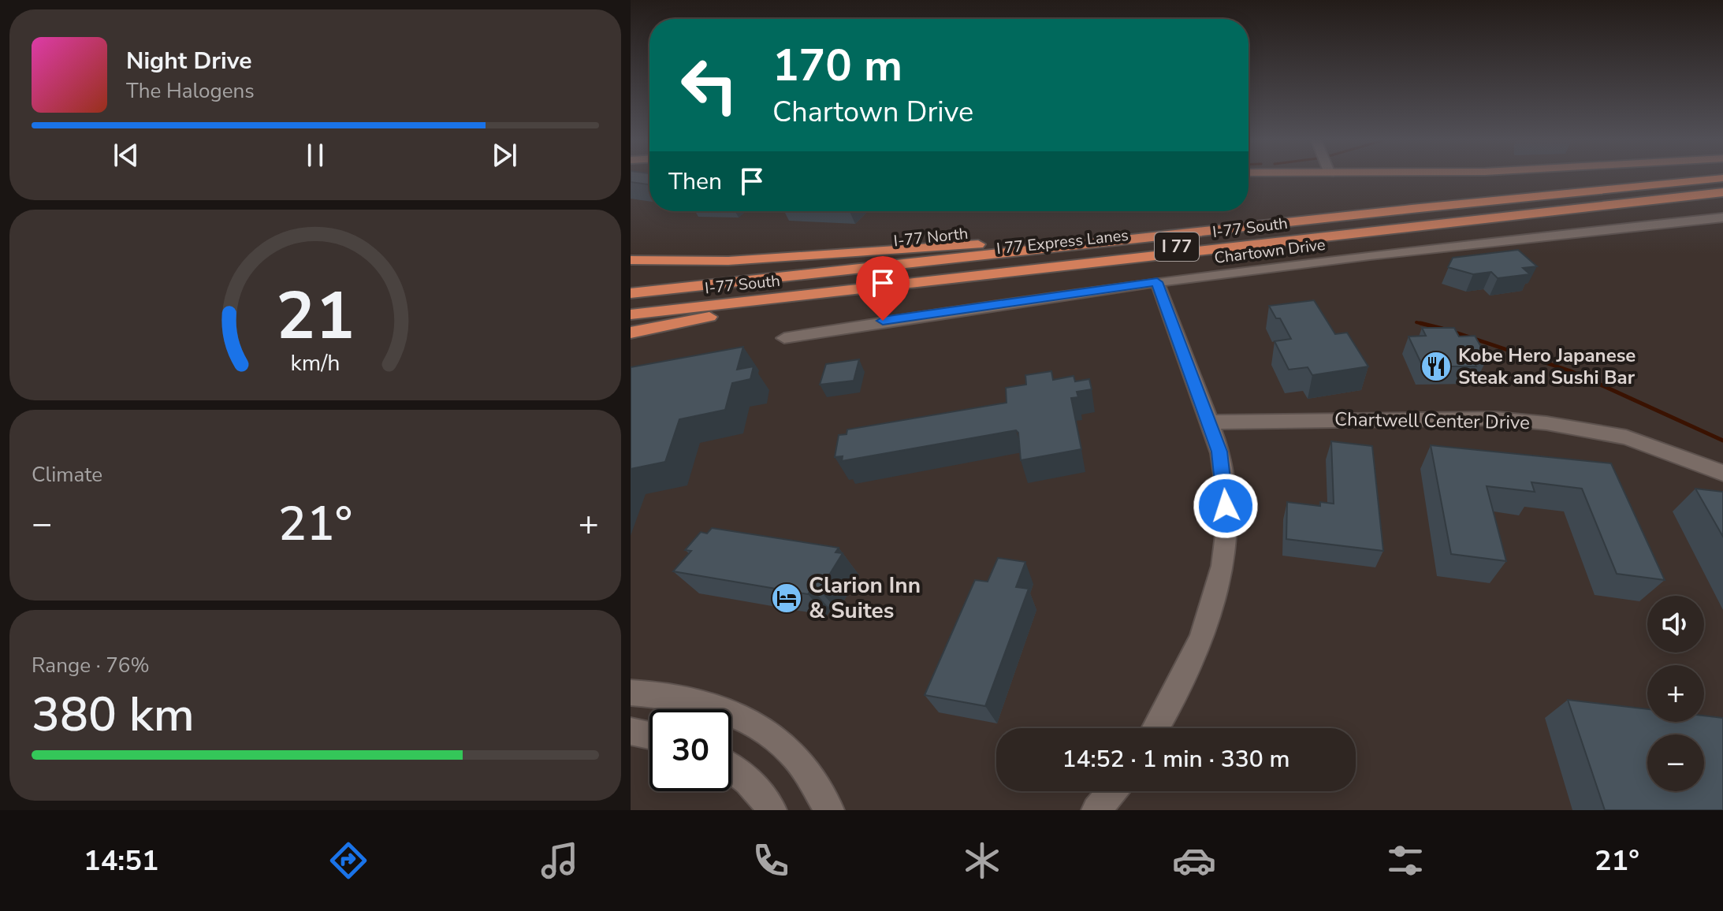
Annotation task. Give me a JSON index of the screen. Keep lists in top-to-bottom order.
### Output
{
  "streets": {
    "highway": [
      "I-77 South",
      "I-77 North",
      "I 77 Express Lanes",
      "I 77"
    ],
    "street": ["Chartown Drive", "Chartwell Center Drive"]
  },
  "places": {
    "restaurant": ["Kobe Hero Japanese Steak and Sushi Bar"],
    "hotel": ["Clarion Inn & Suites"]
  },
  "page": {
    "turn": ["170 m", "Chartown Drive"],
    "song": ["Night Drive", "The Halogens"],
    "then": "Then",
    "tile": [
      "Climate",
      ["Range · 76%", "380 km"]
    ],
    "heat": ["−", "21°", "+"],
    "map_buttons": ["+", "−"],
    "limit": "30",
    "trip": "14:52 · 1 min · 330 m",
    "tabs": ["14:51", "21°"],
    "gauge": ["21", "km/h"]
  }
}
